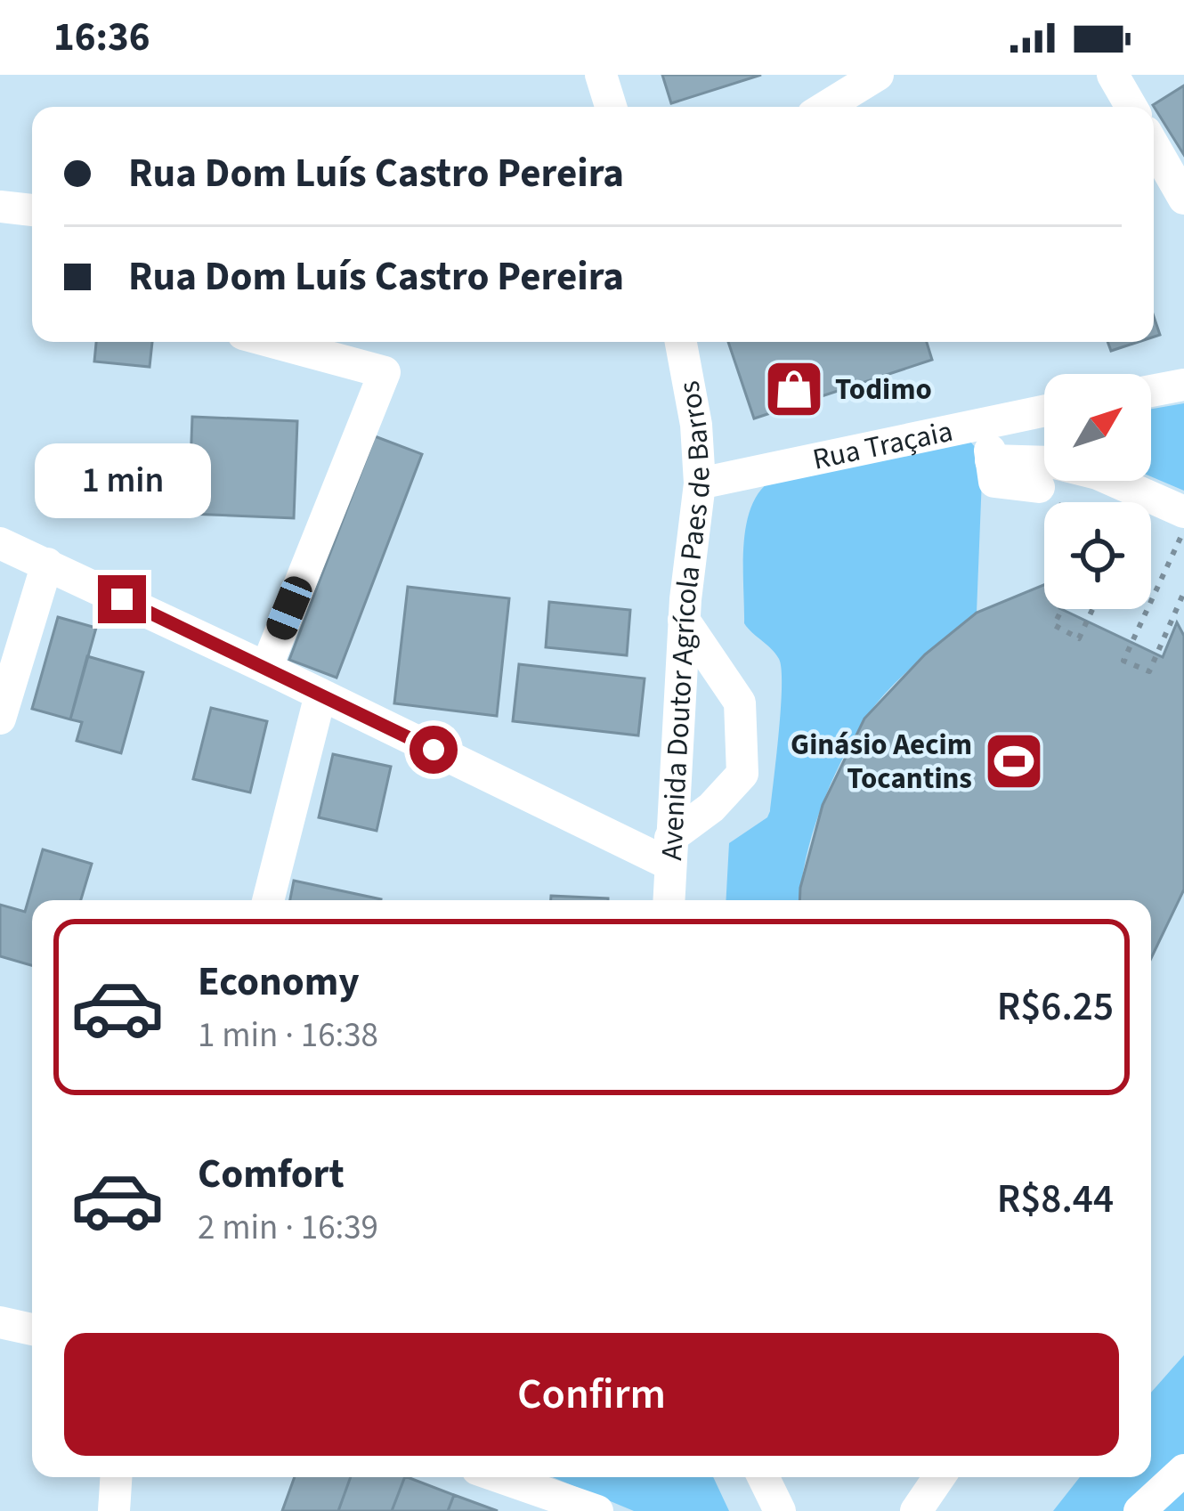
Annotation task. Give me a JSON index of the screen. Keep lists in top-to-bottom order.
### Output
{
  "streets": {
    "street": ["Rua Traçaia", "Avenida Doutor Agrícola Paes de Barros"]
  },
  "crossings": [
    ["Rua Traçaia", "Avenida Doutor Agrícola Paes de Barros"]
  ],
  "places": {
    "shop": ["Todimo"],
    "sports": ["Ginásio Aecim Tocantins"]
  },
  "north": "top right",
  "page": {
    "status": "16:36",
    "banner": ["Rua Dom Luís Castro Pereira", "Rua Dom Luís Castro Pereira"],
    "bubble": "1 min",
    "list": [
      {
        "name": "Economy",
        "note": "1 min · 16:38",
        "value": "R$6.25"
      },
      {
        "name": "Comfort",
        "note": "2 min · 16:39",
        "value": "R$8.44"
      }
    ],
    "buttons": "Confirm"
  }
}
